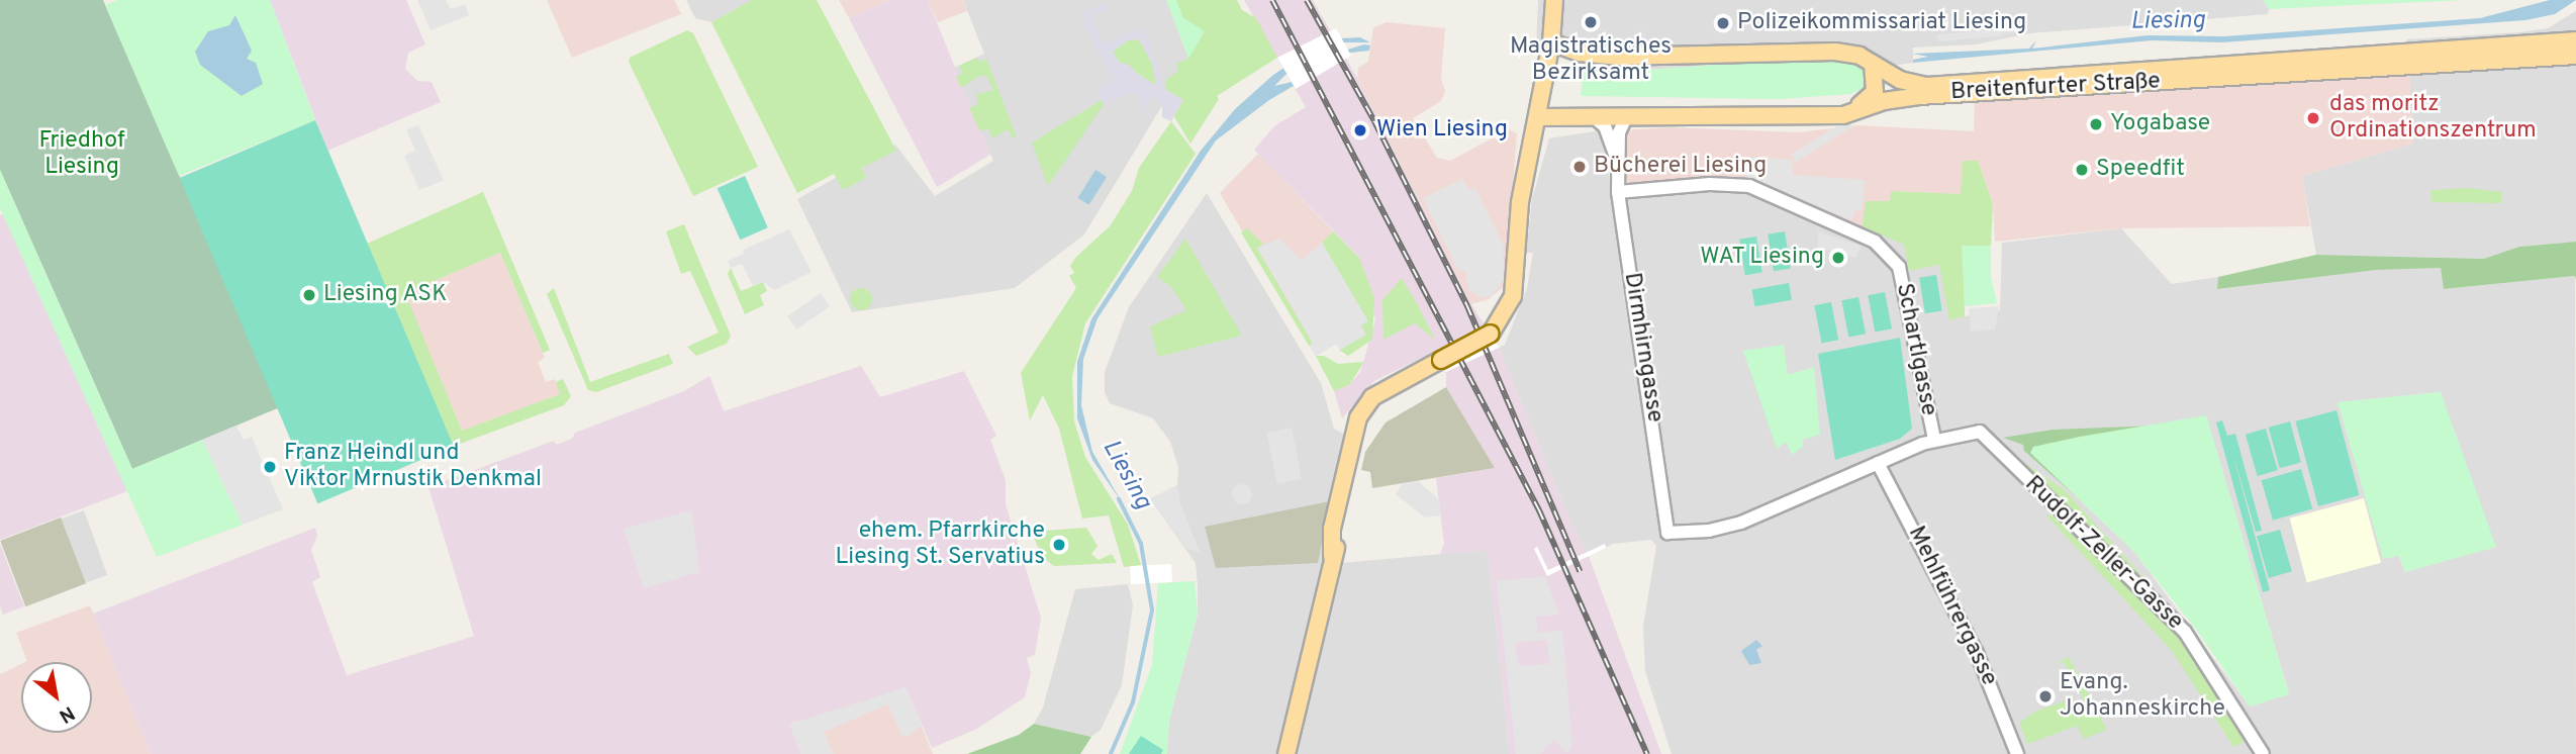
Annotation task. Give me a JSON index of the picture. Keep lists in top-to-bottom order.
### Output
{
  "streets": {
    "main road": ["Breitenfurter Straße"],
    "street": [
      "Dirmhirngasse",
      "Schartlgasse",
      "Rudolf-Zeller-Gasse",
      "Mehlführergasse"
    ]
  },
  "crossings": [
    ["Dirmhirngasse", "Schartlgasse"],
    ["Dirmhirngasse", "Mehlführergasse"],
    ["Schartlgasse", "Rudolf-Zeller-Gasse"]
  ],
  "water": ["Liesing"],
  "parks": ["Friedhof Liesing"],
  "places": [
    "Magistratisches Bezirksamt",
    "Polizeikommissariat Liesing",
    "das moritz Ordinationszentrum",
    "Yogabase",
    "Wien Liesing",
    "Bücherei Liesing",
    "Speedfit",
    "WAT Liesing",
    "Liesing ASK",
    "Franz Heindl und Viktor Mrnustik Denkmal",
    "ehem. Pfarrkirche Liesing St. Servatius",
    "Evang. Johanneskirche"
  ],
  "north": "bottom right"
}
